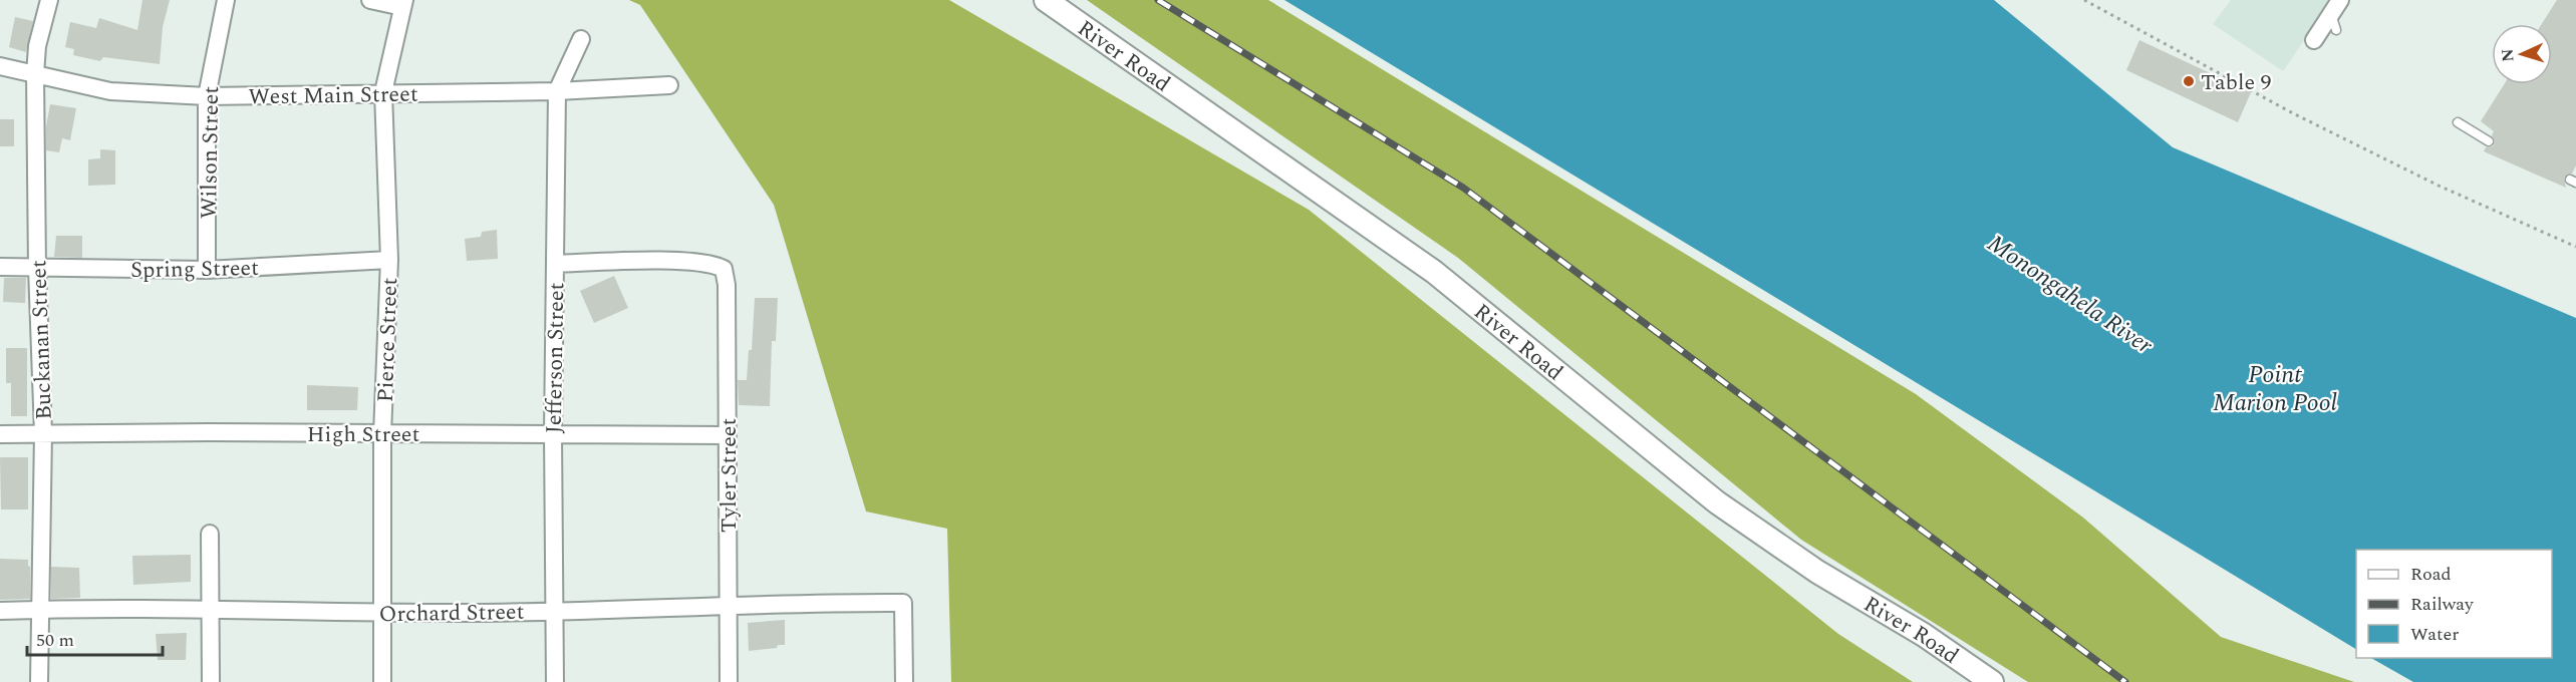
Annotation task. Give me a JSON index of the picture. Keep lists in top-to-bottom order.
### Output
{
  "streets": {
    "street": [
      "River Road",
      "West Main Street",
      "Wilson Street",
      "Spring Street",
      "Buckanan Street",
      "Pierce Street",
      "Jefferson Street",
      "High Street",
      "Tyler Street",
      "Orchard Street"
    ]
  },
  "crossings": [
    ["West Main Street", "Wilson Street"],
    ["West Main Street", "Buckanan Street"],
    ["West Main Street", "Pierce Street"],
    ["West Main Street", "Jefferson Street"],
    ["Wilson Street", "Spring Street"],
    ["Spring Street", "Buckanan Street"],
    ["Spring Street", "Pierce Street"],
    ["Buckanan Street", "High Street"],
    ["Buckanan Street", "Orchard Street"],
    ["Pierce Street", "High Street"],
    ["Pierce Street", "Orchard Street"],
    ["Jefferson Street", "High Street"],
    ["Jefferson Street", "Tyler Street"],
    ["Jefferson Street", "Orchard Street"],
    ["High Street", "Tyler Street"],
    ["Tyler Street", "Orchard Street"]
  ],
  "water": ["Monongahela River", "Point Marion Pool"],
  "places": ["Table 9"],
  "legend": ["Road", "Railway", "Water"],
  "scale_bar": "50 m",
  "north": "left"
}
